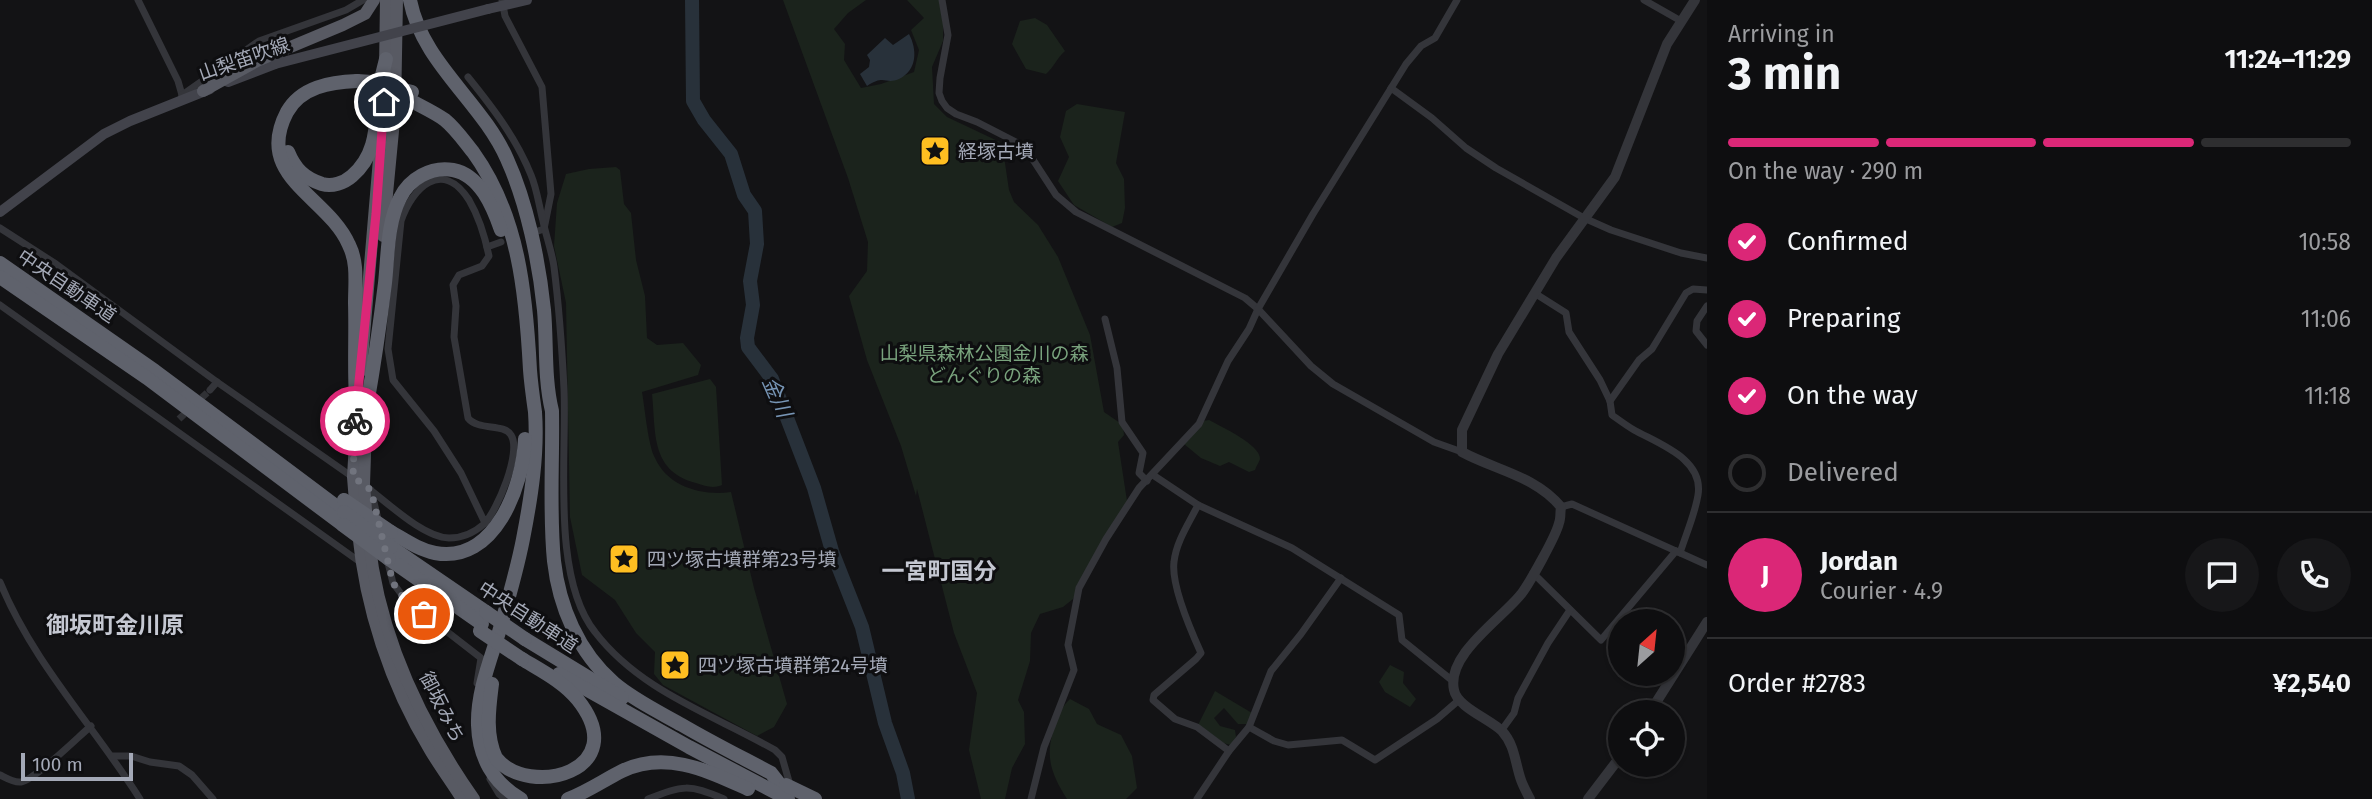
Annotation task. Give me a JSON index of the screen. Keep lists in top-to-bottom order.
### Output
{
  "streets": {
    "highway": ["中央自動車道", "御坂みち"],
    "main road": ["山梨笛吹線"]
  },
  "districts": ["一宮町国分", "御坂町金川原"],
  "water": ["金川"],
  "parks": ["山梨県森林公園金川の森 どんぐりの森"],
  "places": {
    "place": ["経塚古墳", "四ツ塚古墳群第23号墳", "四ツ塚古墳群第24号墳"]
  },
  "scale_bar": "100 m",
  "north": "top right",
  "page": {
    "heading": ["3 min", "Arriving in", "11:24–11:29"],
    "panel": [
      "Jordan",
      "Courier · 4.9",
      "Order #2783",
      "¥2,540"
    ],
    "bar": "On the way · 290 m",
    "list": [
      ["Confirmed", "10:58"],
      ["Preparing", "11:06"],
      ["On the way", "11:18"],
      "Delivered"
    ],
    "round": "J",
    "scale": "100 m"
  }
}
